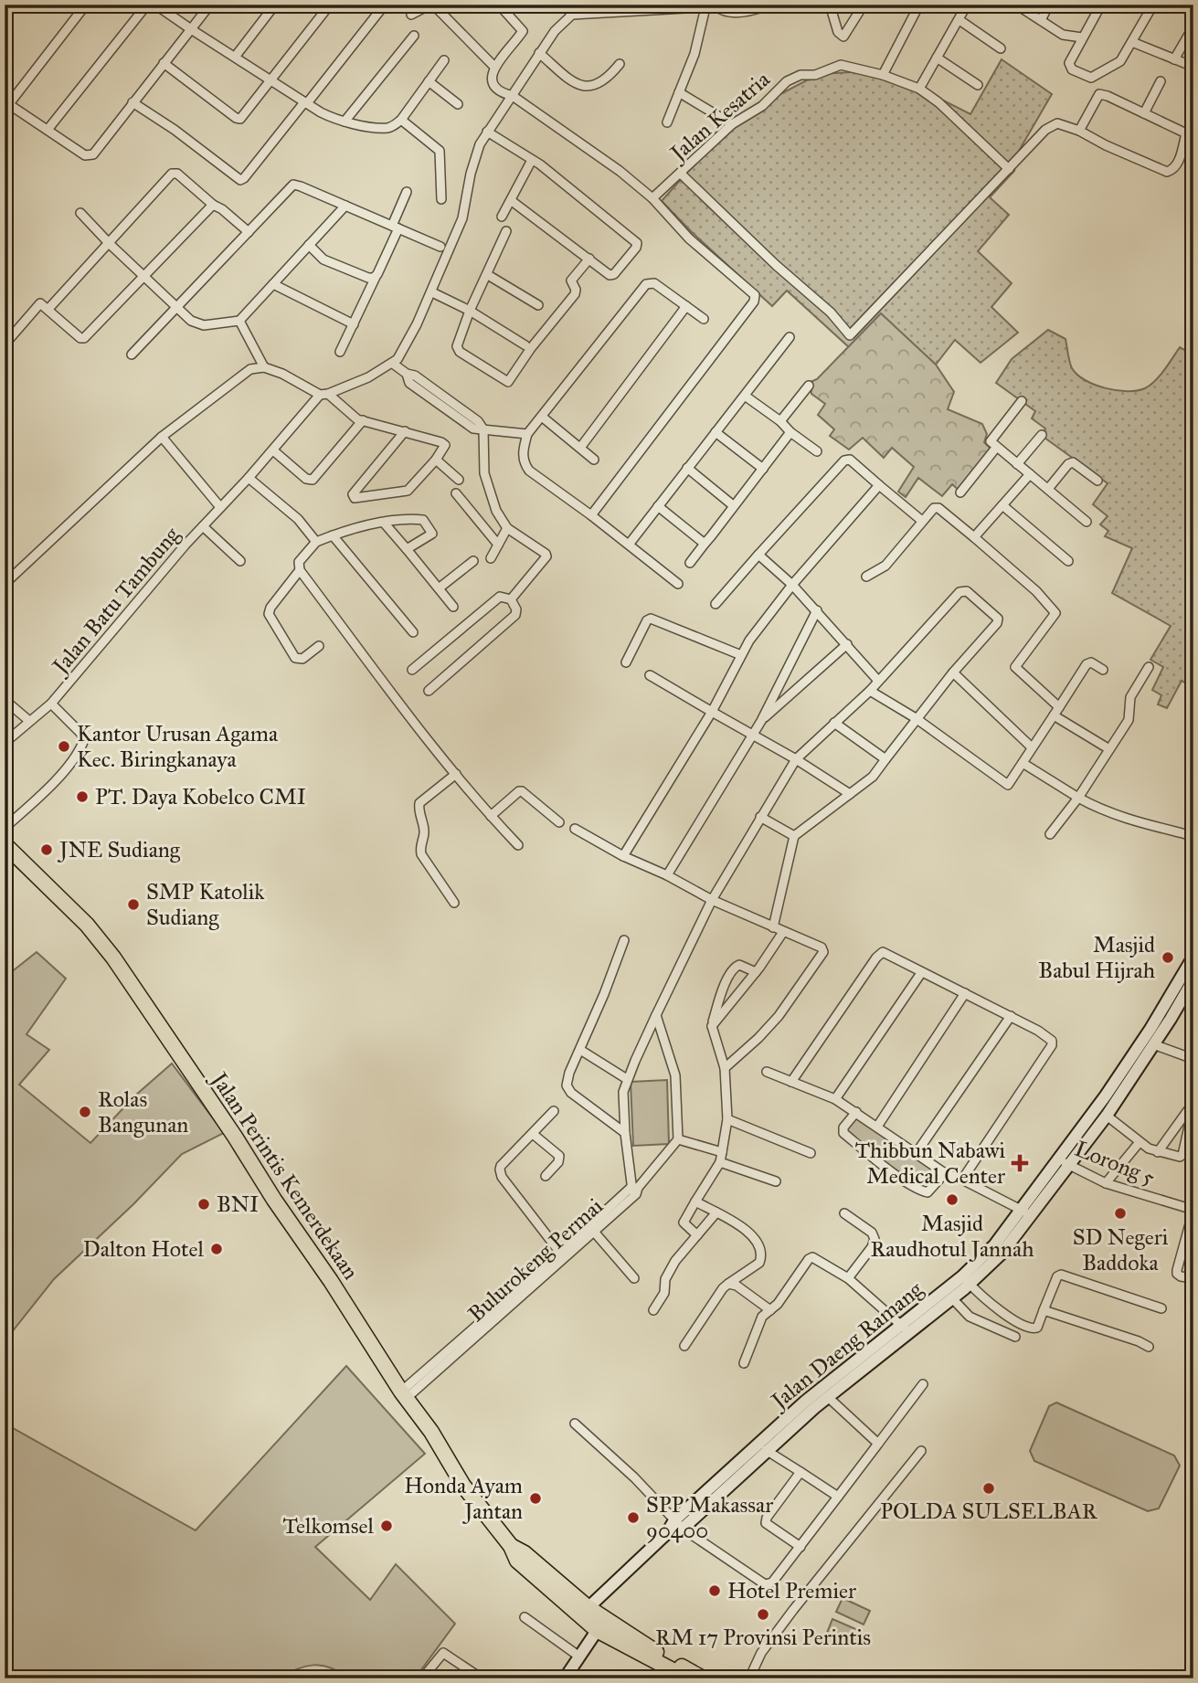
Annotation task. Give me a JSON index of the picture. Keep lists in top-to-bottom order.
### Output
{
  "streets": {
    "highway": ["Jalan Perintis Kemerdekaan"],
    "main road": ["Jalan Daeng Ramang"],
    "street": [
      "Jalan Kesatria",
      "Jalan Batu Tambung",
      "Lorong 5",
      "Bulurokeng Permai"
    ]
  },
  "crossings": [
    ["Lorong 5", "Jalan Daeng Ramang"],
    ["Jalan Perintis Kemerdekaan", "Bulurokeng Permai"],
    ["Jalan Perintis Kemerdekaan", "Jalan Daeng Ramang"]
  ],
  "places": {
    "other": [
      "Kantor Urusan Agama Kec. Biringkanaya",
      "PT. Daya Kobelco CMI",
      "JNE Sudiang",
      "SMP Katolik Sudiang",
      "Masjid Babul Hijrah",
      "Rolas Bangunan",
      "Masjid Raudhotul Jannah",
      "BNI",
      "SD Negeri Baddoka",
      "Dalton Hotel",
      "POLDA SULSELBAR",
      "Honda Ayam Jantan",
      "SPP Makassar 90400",
      "Telkomsel",
      "Hotel Premier",
      "RM 17 Provinsi Perintis"
    ],
    "health": ["Thibbun Nabawi Medical Center"]
  }
}
